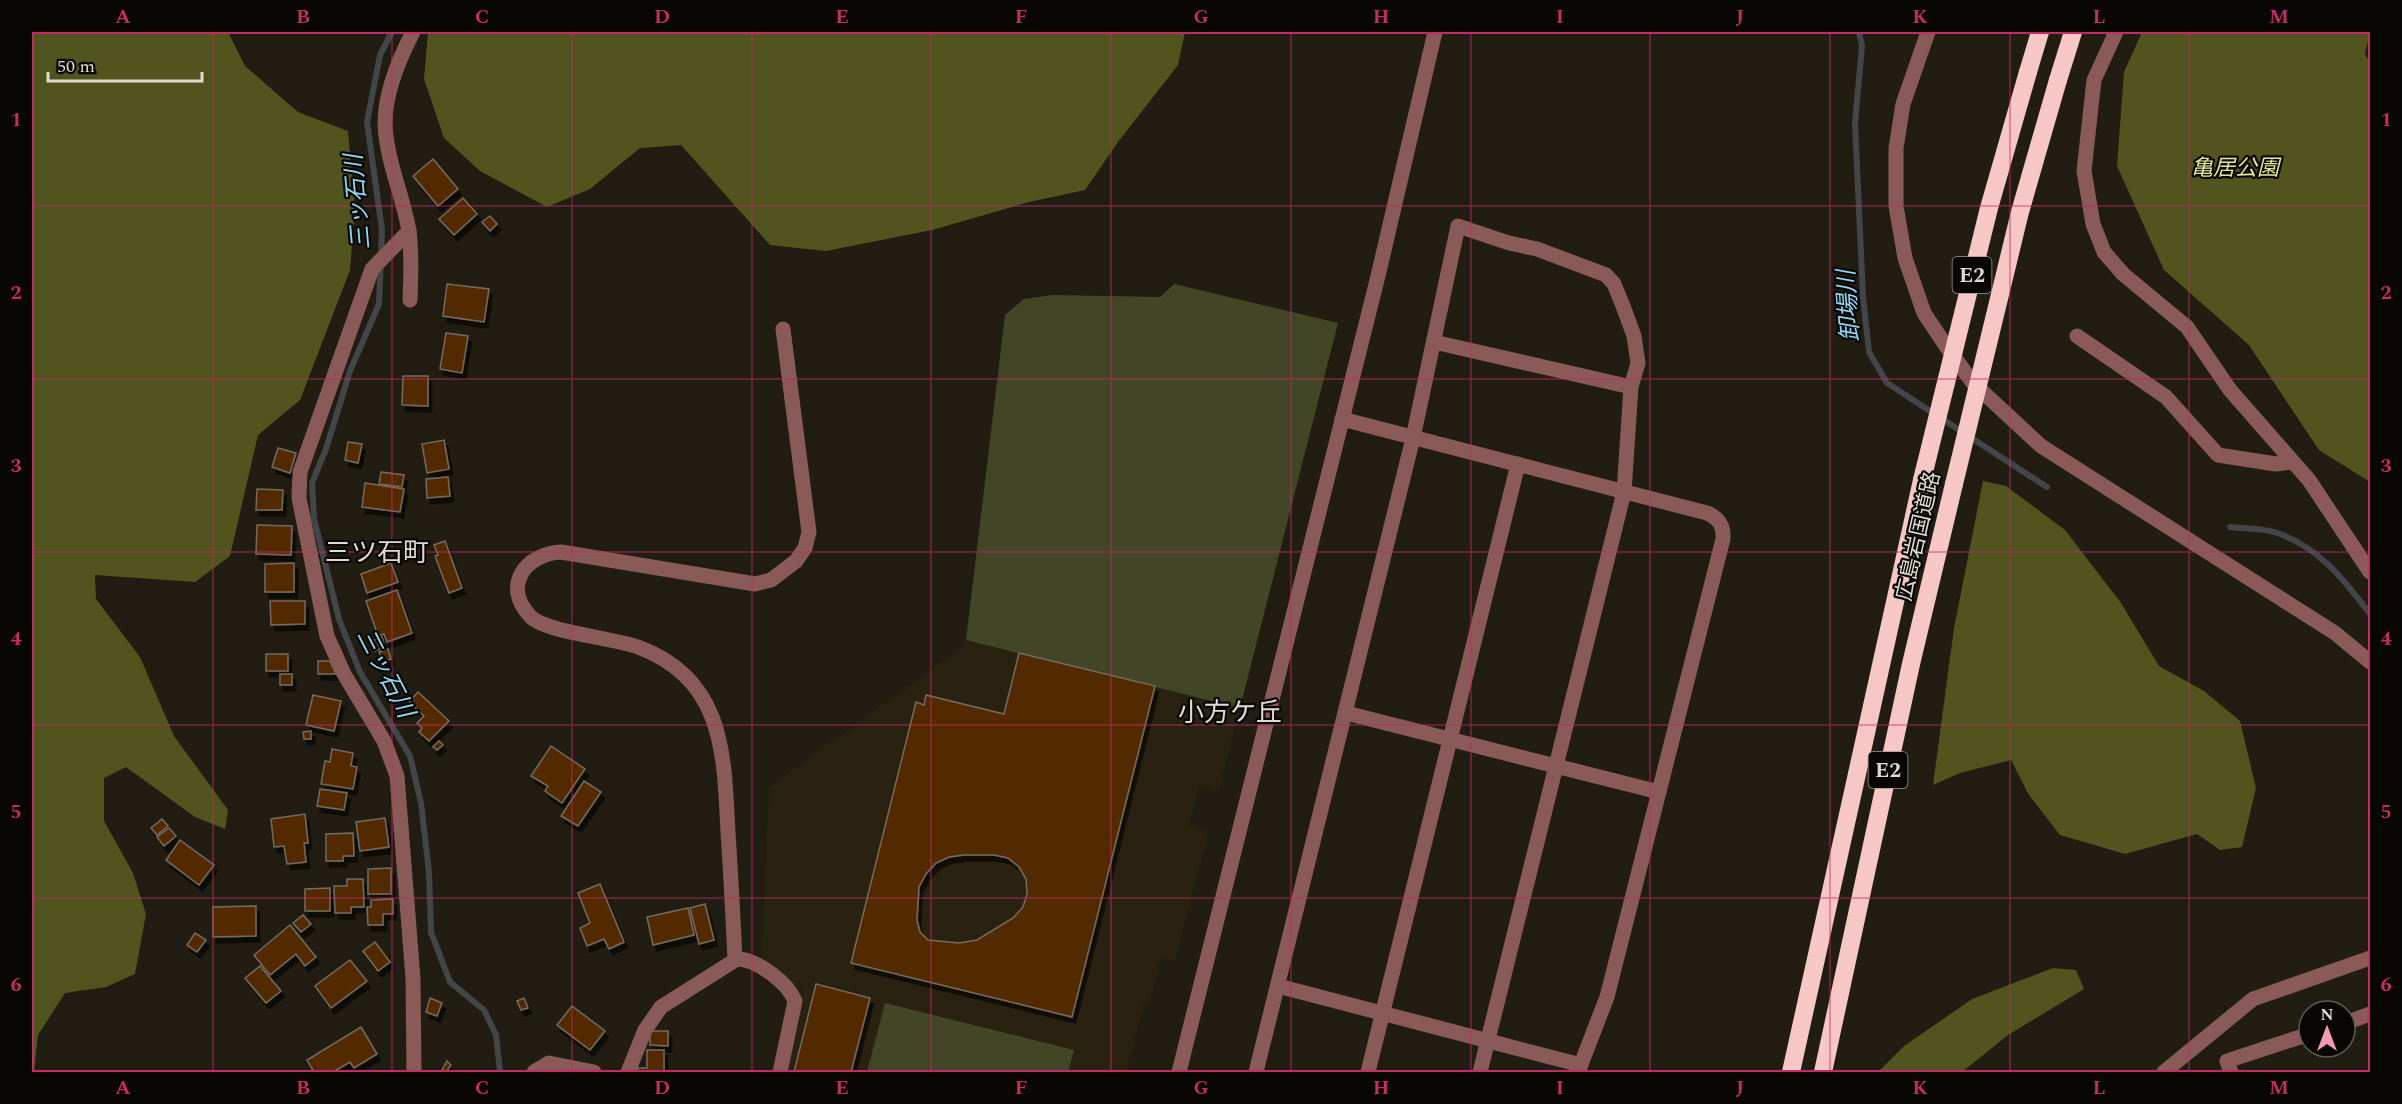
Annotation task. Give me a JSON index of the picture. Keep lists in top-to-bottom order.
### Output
{
  "streets": {
    "highway": ["E2", "広島岩国道路"]
  },
  "districts": ["三ツ石町", "小方ケ丘"],
  "water": ["三ッ石川", "卸場川"],
  "parks": ["亀居公園"],
  "scale_bar": "50 m",
  "north": "top",
  "grid": {
    "columns": [
      "A",
      "B",
      "C",
      "D",
      "E",
      "F",
      "G",
      "H",
      "I",
      "J",
      "K",
      "L",
      "M"
    ],
    "rows": [
      "1",
      "2",
      "3",
      "4",
      "5",
      "6"
    ]
  }
}
